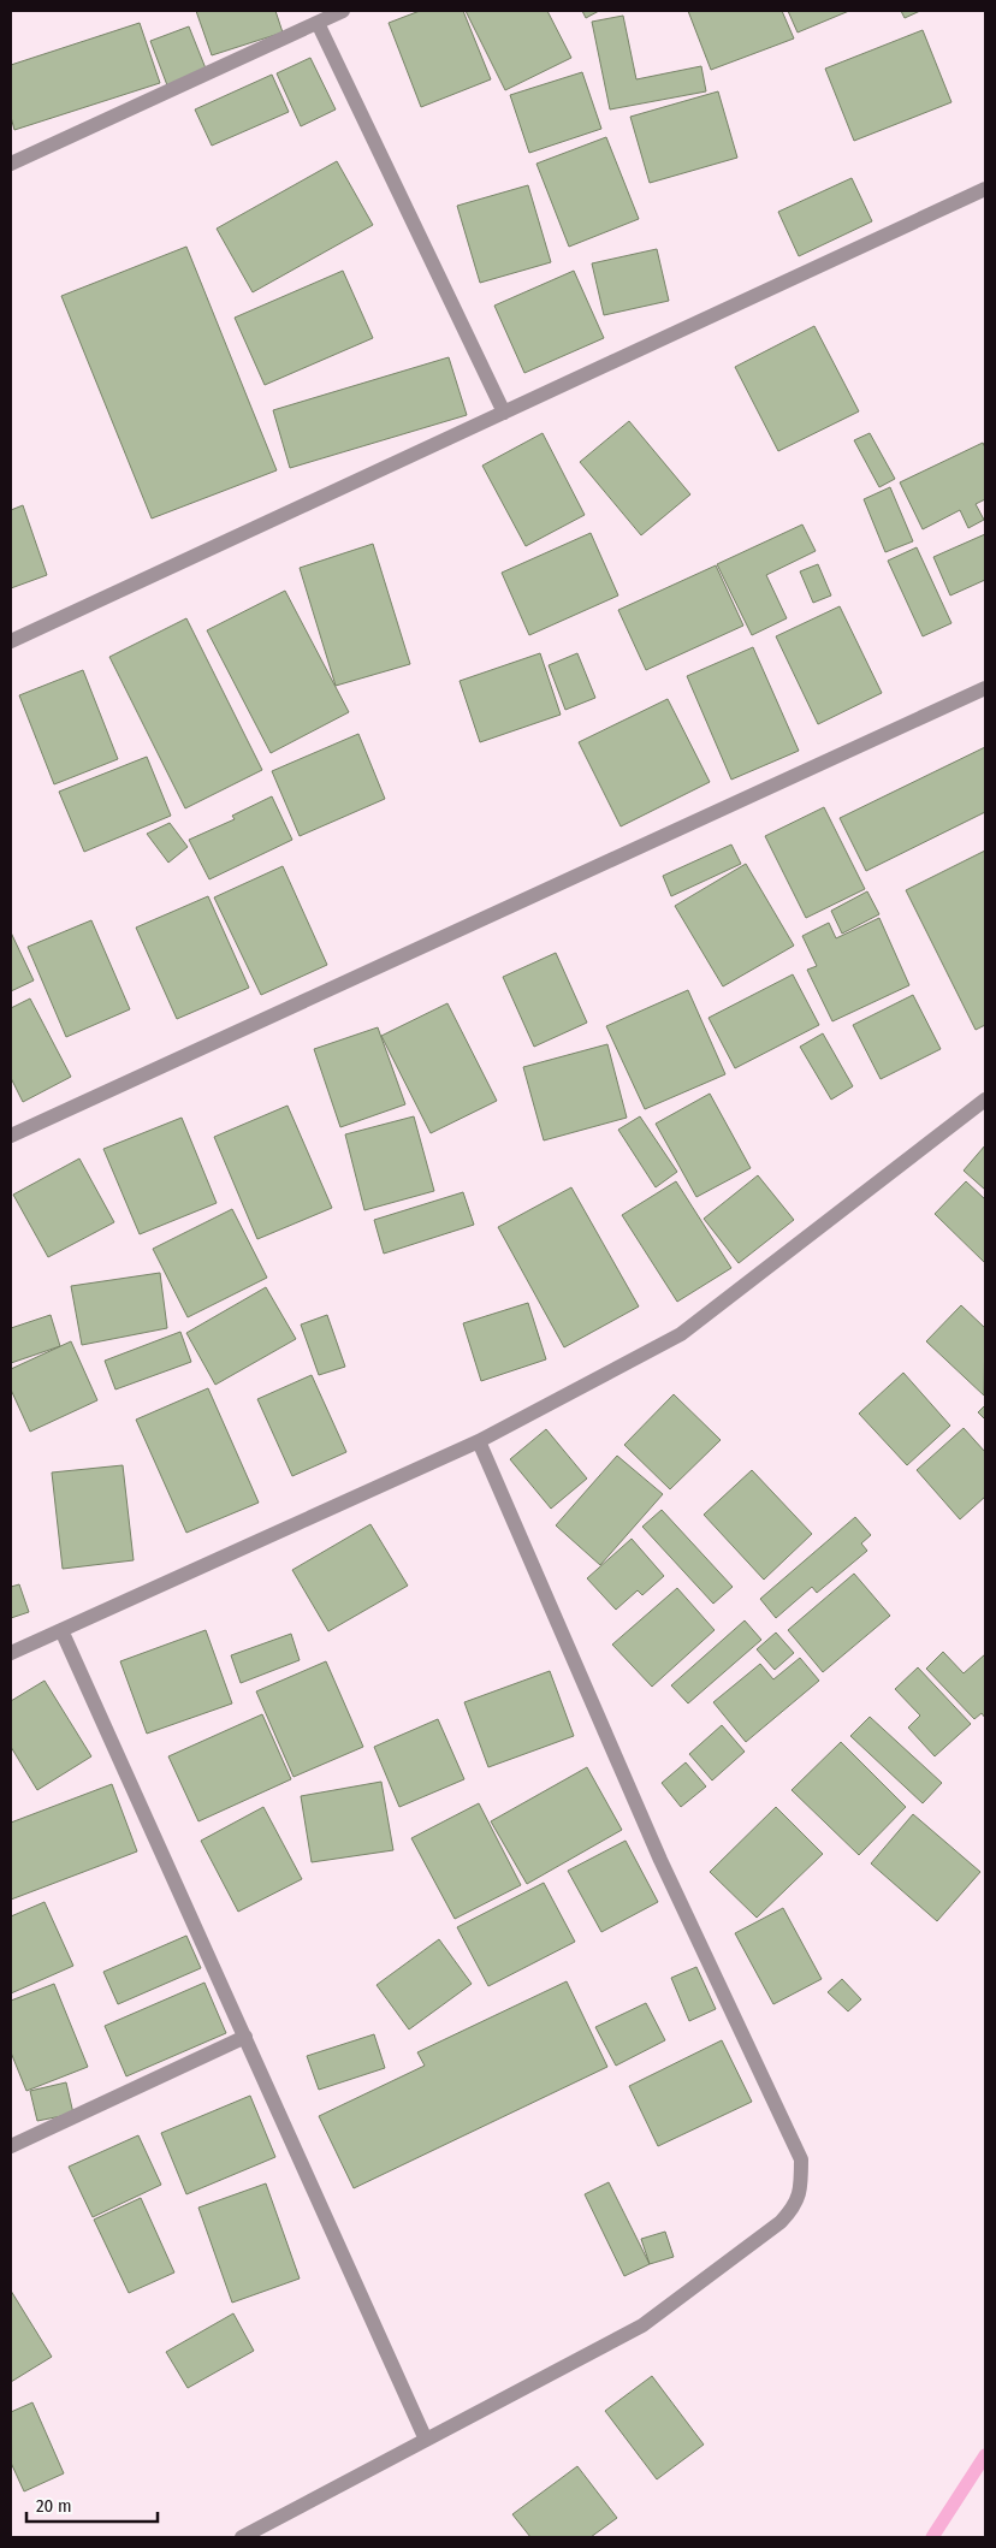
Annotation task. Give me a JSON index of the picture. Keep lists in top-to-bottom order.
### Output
{
  "scale_bar": "20 m"
}
